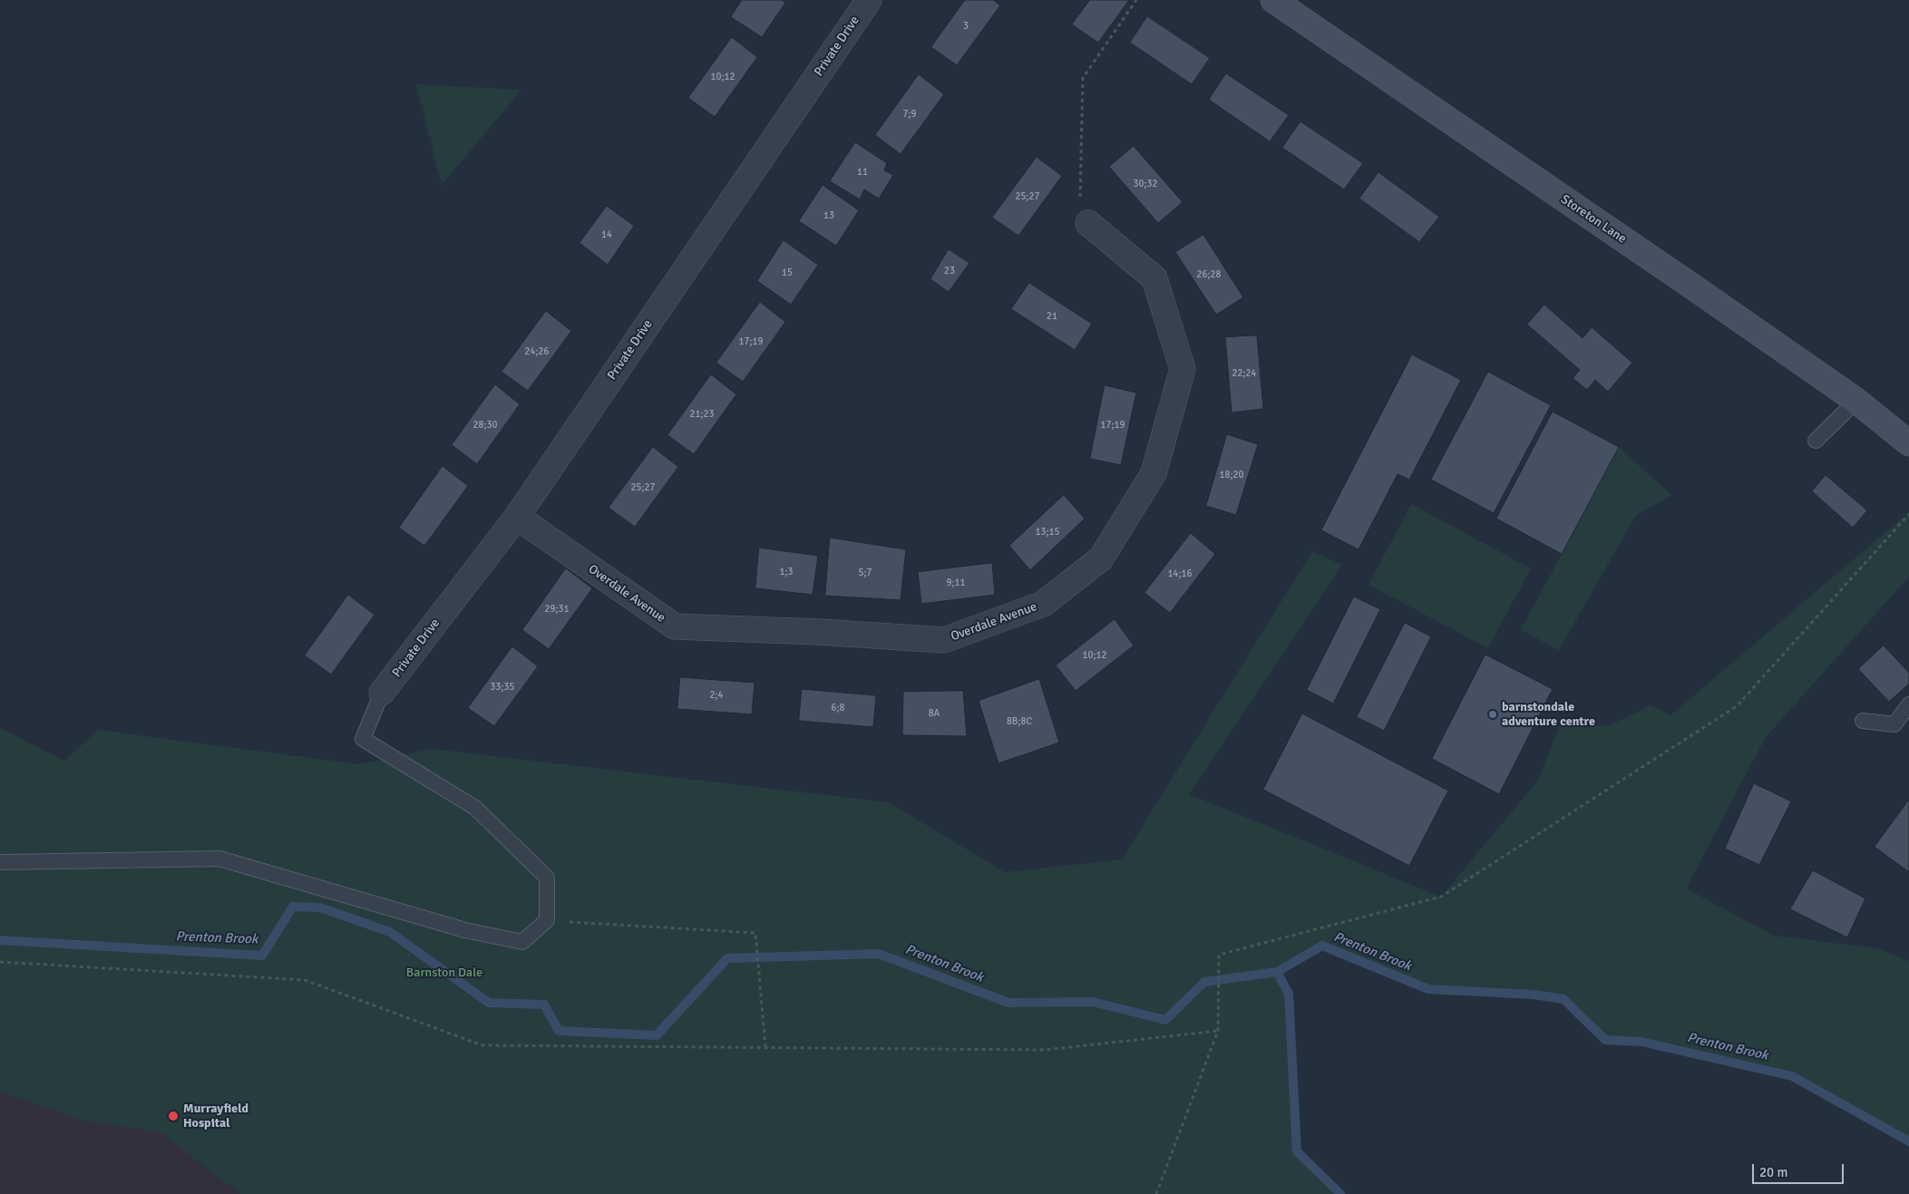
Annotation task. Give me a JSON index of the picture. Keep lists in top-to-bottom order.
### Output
{
  "streets": {
    "street": ["Private Drive", "Storeton Lane", "Overdale Avenue"]
  },
  "crossings": [
    ["Private Drive", "Overdale Avenue"]
  ],
  "water": ["Prenton Brook"],
  "parks": ["Barnston Dale"],
  "places": ["barnstondale adventure centre", "Murrayfield Hospital"],
  "house_numbers": [
    "3",
    "10;12",
    "7;9",
    "11",
    "30;32",
    "25;27",
    "13",
    "14",
    "23",
    "15",
    "26;28",
    "21",
    "17;19",
    "24;26",
    "22;24",
    "21;23",
    "28;30",
    "17;19",
    "18;20",
    "25;27",
    "13;15",
    "1;3",
    "5;7",
    "14;16",
    "9;11",
    "29;31",
    "10;12",
    "33;35",
    "2;4",
    "6;8",
    "8A",
    "8B;8C"
  ],
  "scale_bar": "20 m"
}
